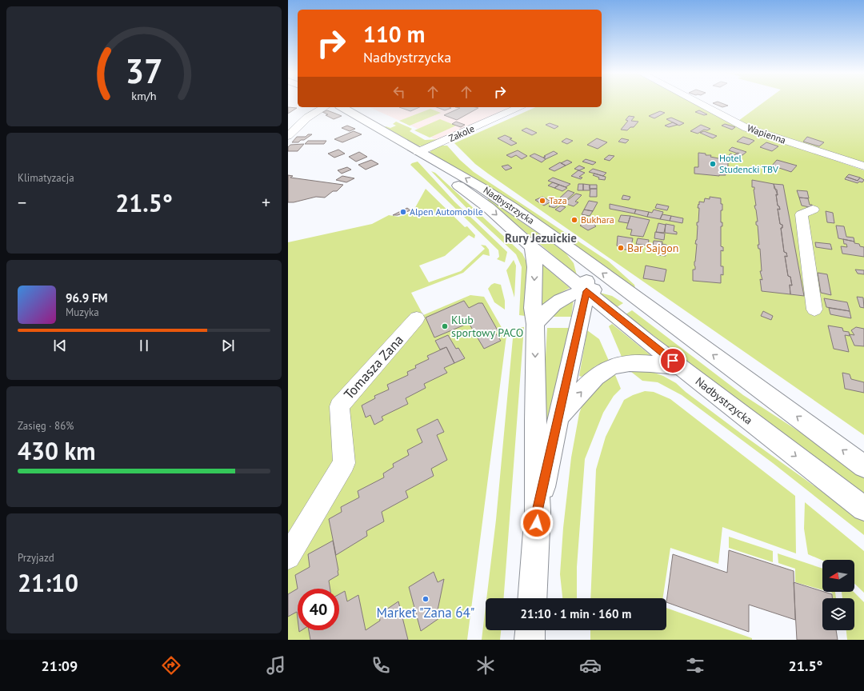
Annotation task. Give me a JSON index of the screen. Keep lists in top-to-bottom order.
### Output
{
  "streets": {
    "street": [
      "Zakole",
      "Wapienna",
      "Nadbystrzycka",
      "Tomasza Zana"
    ]
  },
  "crossings": [
    ["Zakole", "Nadbystrzycka"]
  ],
  "districts": ["Rury Jezuickie"],
  "places": [
    "Hotel Studencki TBV",
    "Taza",
    "Alpen Automobile",
    "Bukhara",
    "Bar Sajgon",
    "Klub sportowy PACO",
    "Market \"Zana 64\""
  ],
  "north": "left",
  "page": {
    "turn": ["110 m", "Nadbystrzycka"],
    "tile": [
      "Klimatyzacja",
      ["Zasięg · 86%", "430 km"],
      ["Przyjazd", "21:10"]
    ],
    "heat": ["−", "21.5°", "+"],
    "song": ["96.9 FM", "Muzyka"],
    "limit": "40",
    "trip": "21:10 · 1 min · 160 m",
    "tabs": ["21:09", "21.5°"],
    "gauge": ["37", "km/h"]
  }
}
